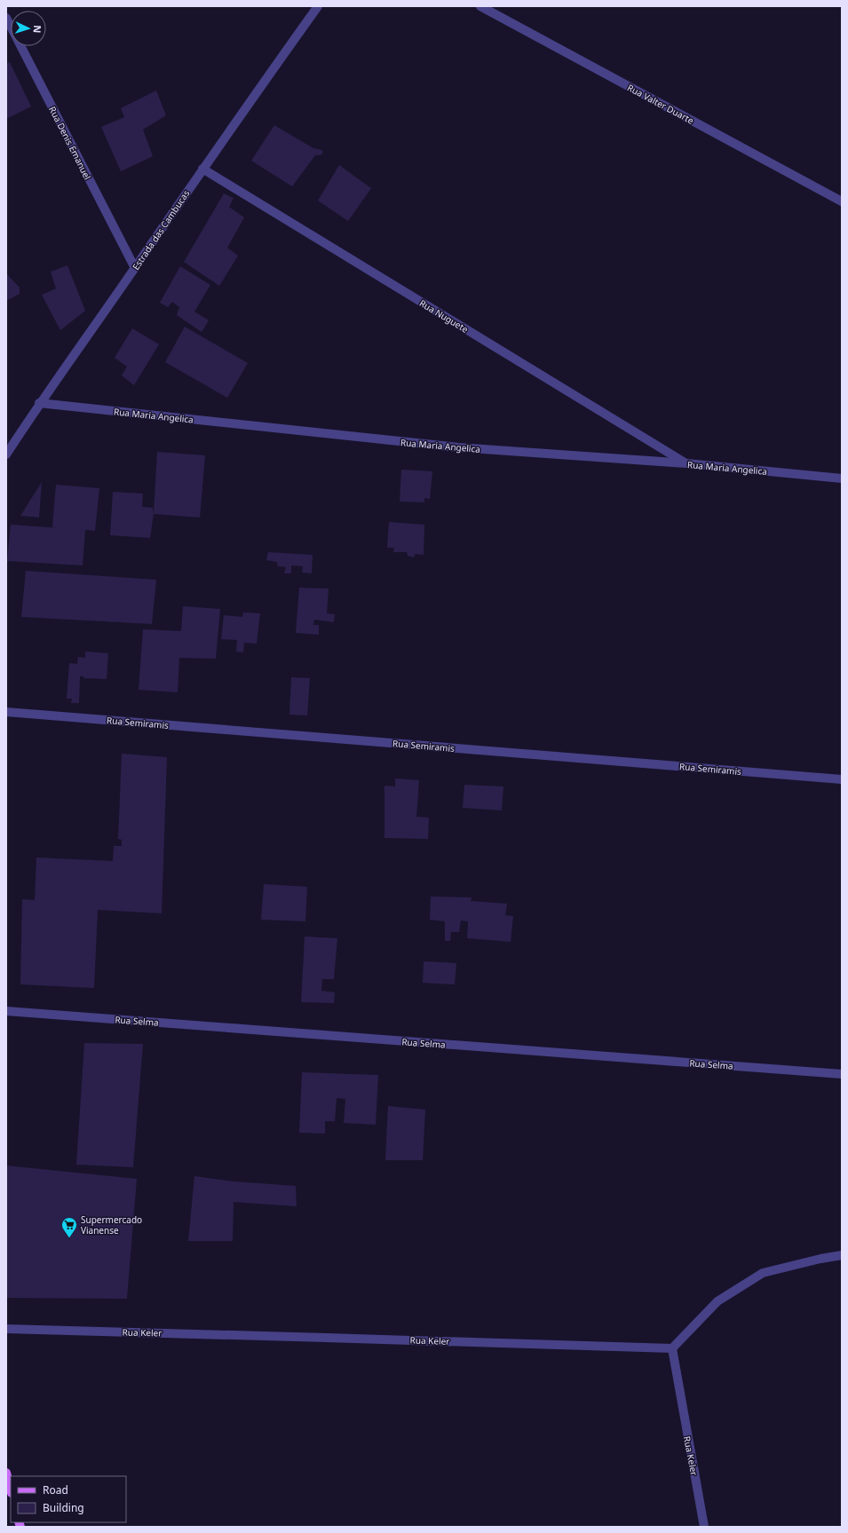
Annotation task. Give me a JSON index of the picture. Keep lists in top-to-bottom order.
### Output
{
  "streets": {
    "street": [
      "Rua Valter Duarte",
      "Rua Denis Emanuel",
      "Estrada das Cambucas",
      "Rua Nuguete",
      "Rua Maria Angelica",
      "Rua Semiramis",
      "Rua Selma",
      "Rua Keler"
    ]
  },
  "crossings": [
    ["Rua Denis Emanuel", "Estrada das Cambucas"],
    ["Estrada das Cambucas", "Rua Nuguete"],
    ["Estrada das Cambucas", "Rua Maria Angelica"],
    ["Rua Nuguete", "Rua Maria Angelica"]
  ],
  "places": {
    "supermarket": ["Supermercado Vianense"]
  },
  "legend": ["Road", "Building"],
  "north": "right"
}
